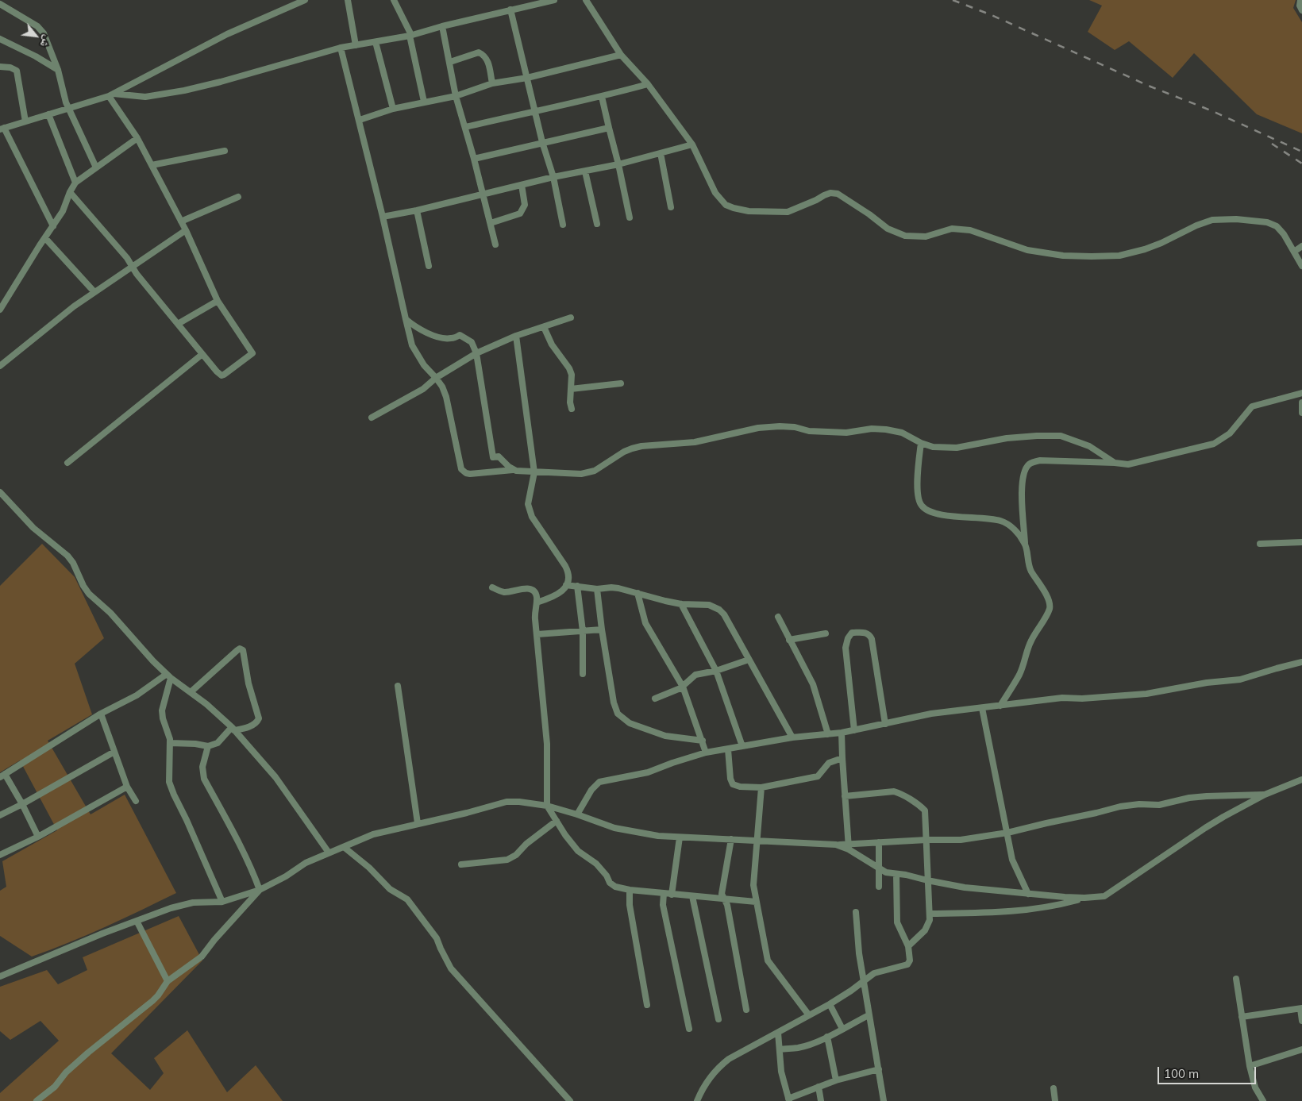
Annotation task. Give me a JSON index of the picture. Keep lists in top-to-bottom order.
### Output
{
  "scale_bar": "100 m",
  "north": "bottom right"
}
